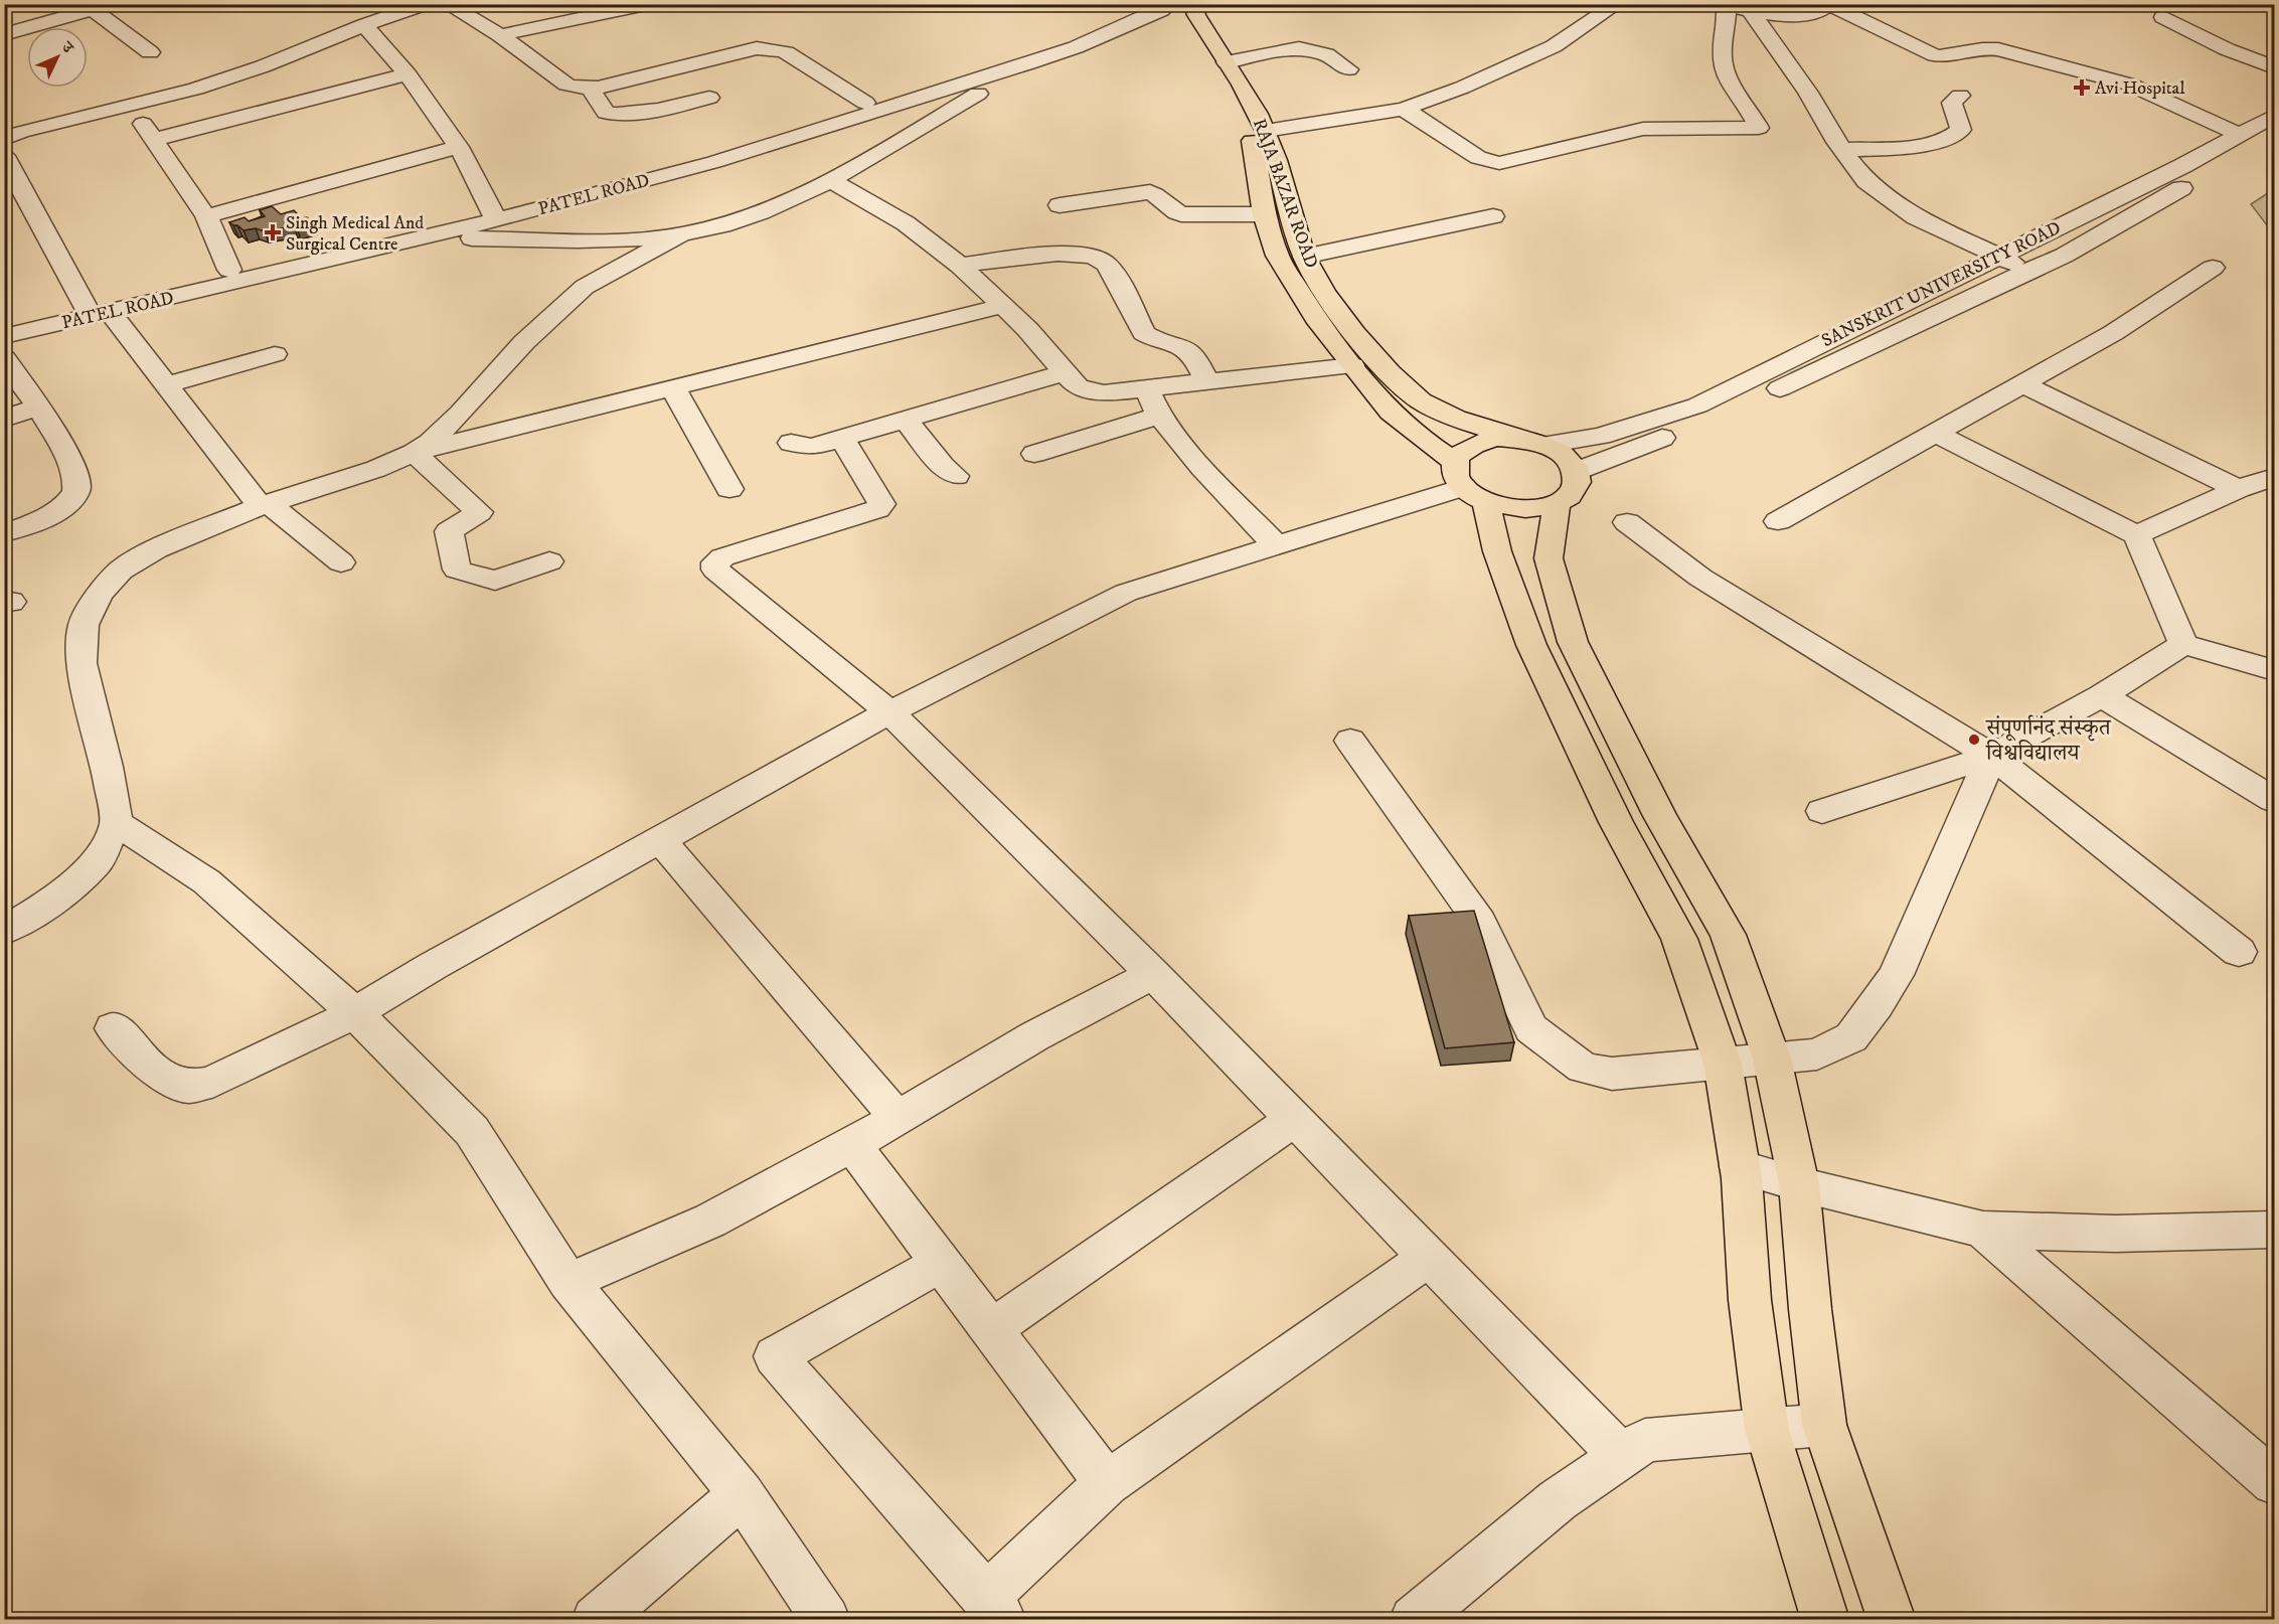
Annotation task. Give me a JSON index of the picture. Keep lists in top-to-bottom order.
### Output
{
  "streets": {
    "main road": ["RAJA BAZAR ROAD"],
    "street": ["PATEL ROAD", "SANSKRIT UNIVERSITY ROAD"]
  },
  "crossings": [
    ["RAJA BAZAR ROAD", "PATEL ROAD"],
    ["RAJA BAZAR ROAD", "SANSKRIT UNIVERSITY ROAD"]
  ],
  "places": {
    "health": ["Avi Hospital", "Singh Medical And Surgical Centre"],
    "other": ["संपूर्णानंद संस्कृत विश्वविद्यालय"]
  },
  "north": "top right"
}
